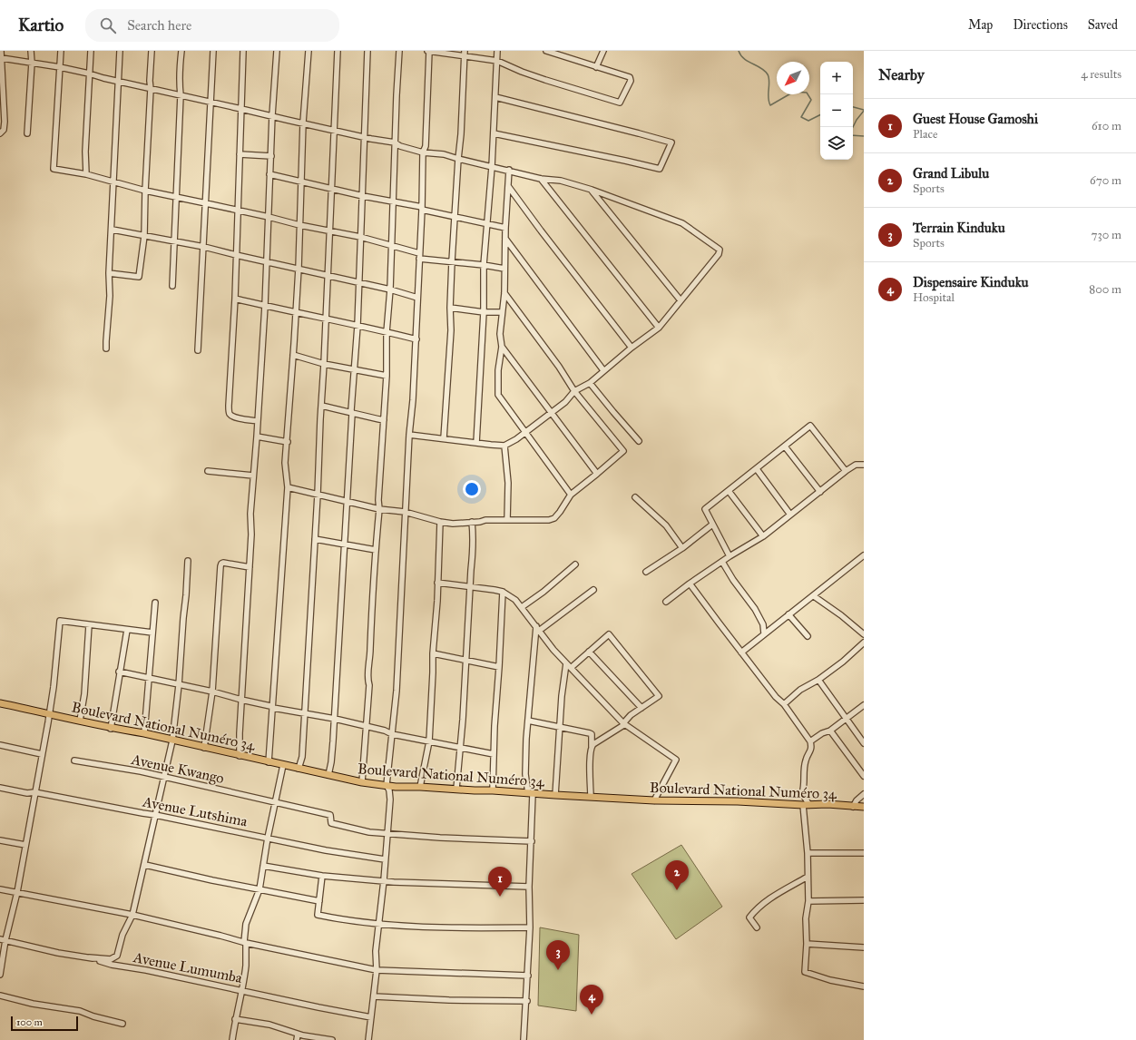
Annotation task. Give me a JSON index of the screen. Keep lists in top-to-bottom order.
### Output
{
  "streets": {
    "main road": ["Boulevard National Numéro 34"],
    "street": ["Avenue Kwango", "Avenue Lutshima", "Avenue Lumumba"]
  },
  "scale_bar": "100 m",
  "north": "bottom left",
  "page": {
    "header": "Kartio",
    "search": "Search here",
    "nav": ["Map", "Directions", "Saved"],
    "heading": ["Nearby", "4 results"],
    "map_buttons": ["+", "−"],
    "list": [
      {
        "mark": "1",
        "name": "Guest House Gamoshi",
        "note": "Place",
        "value": "610 m"
      },
      {
        "mark": "2",
        "name": "Grand Libulu",
        "note": "Sports",
        "value": "670 m"
      },
      {
        "mark": "3",
        "name": "Terrain Kinduku",
        "note": "Sports",
        "value": "730 m"
      },
      {
        "mark": "4",
        "name": "Dispensaire Kinduku",
        "note": "Hospital",
        "value": "800 m"
      }
    ],
    "pins": [
      "2",
      "1",
      "3",
      "4"
    ],
    "scale": "100 m"
  }
}
